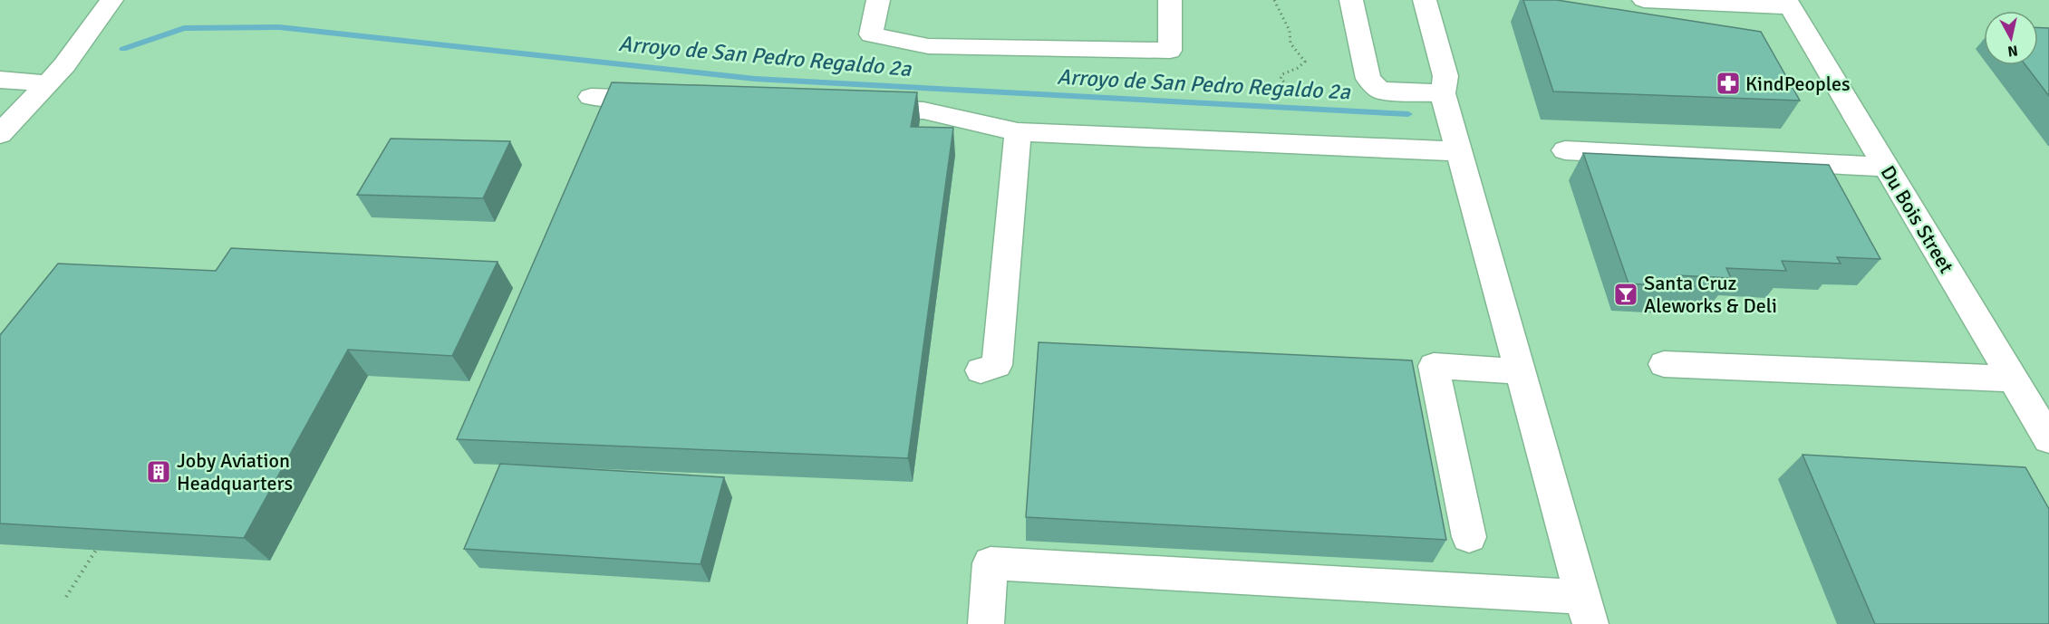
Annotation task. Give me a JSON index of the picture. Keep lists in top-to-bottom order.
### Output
{
  "streets": {
    "street": ["Du Bois Street"]
  },
  "water": ["Arroyo de San Pedro Regaldo 2a"],
  "places": {
    "pharmacy": ["KindPeoples"],
    "bar": ["Santa Cruz Aleworks & Deli"],
    "building": ["Joby Aviation Headquarters"]
  },
  "north": "bottom"
}
